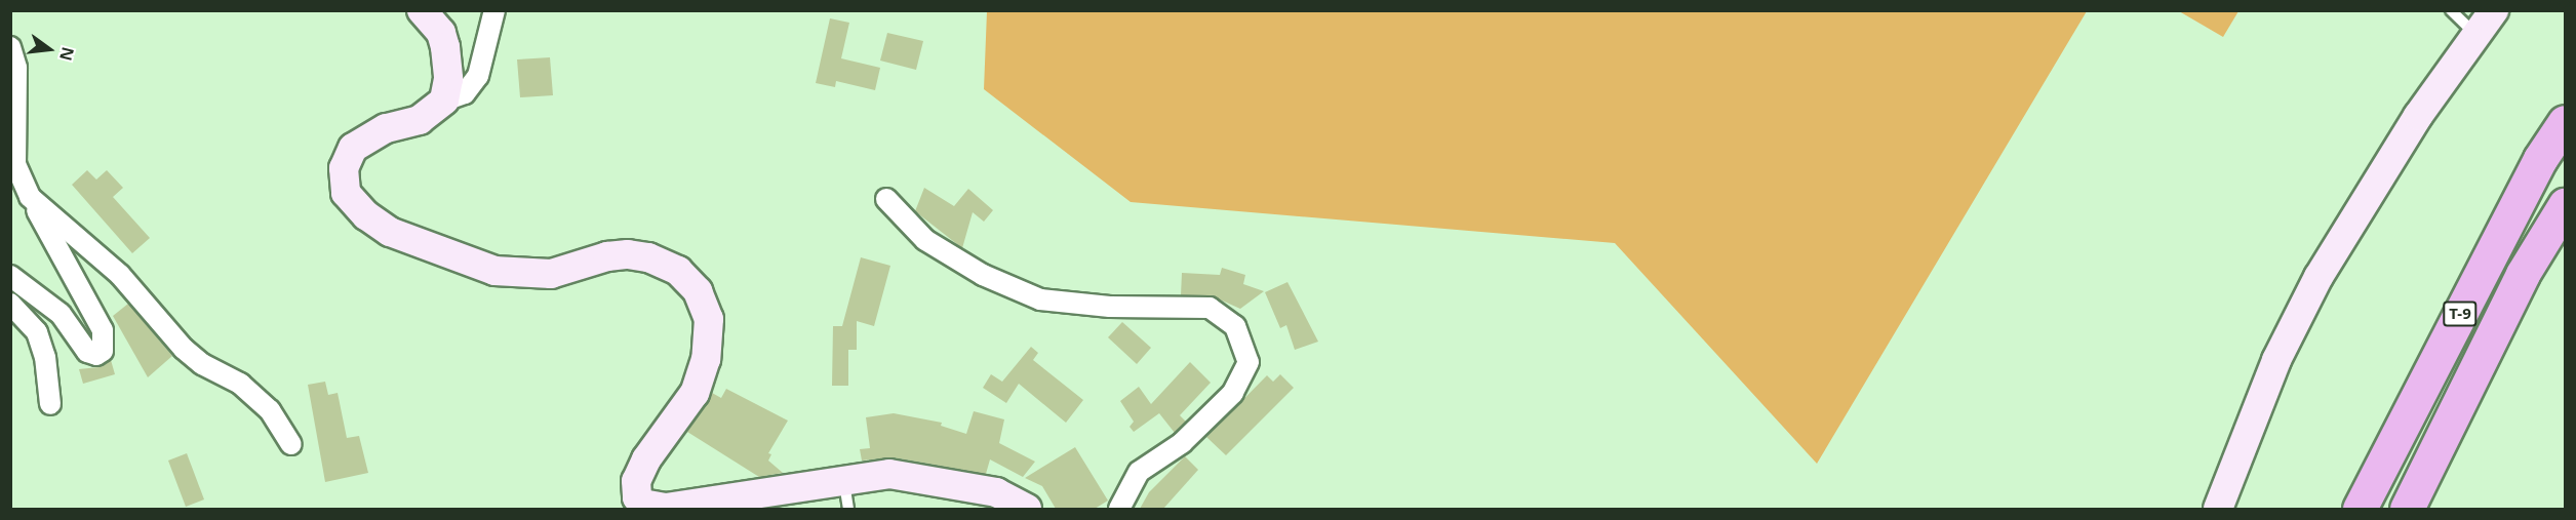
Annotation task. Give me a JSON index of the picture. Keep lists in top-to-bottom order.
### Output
{
  "streets": {
    "highway": ["T-9"]
  },
  "north": "right"
}
